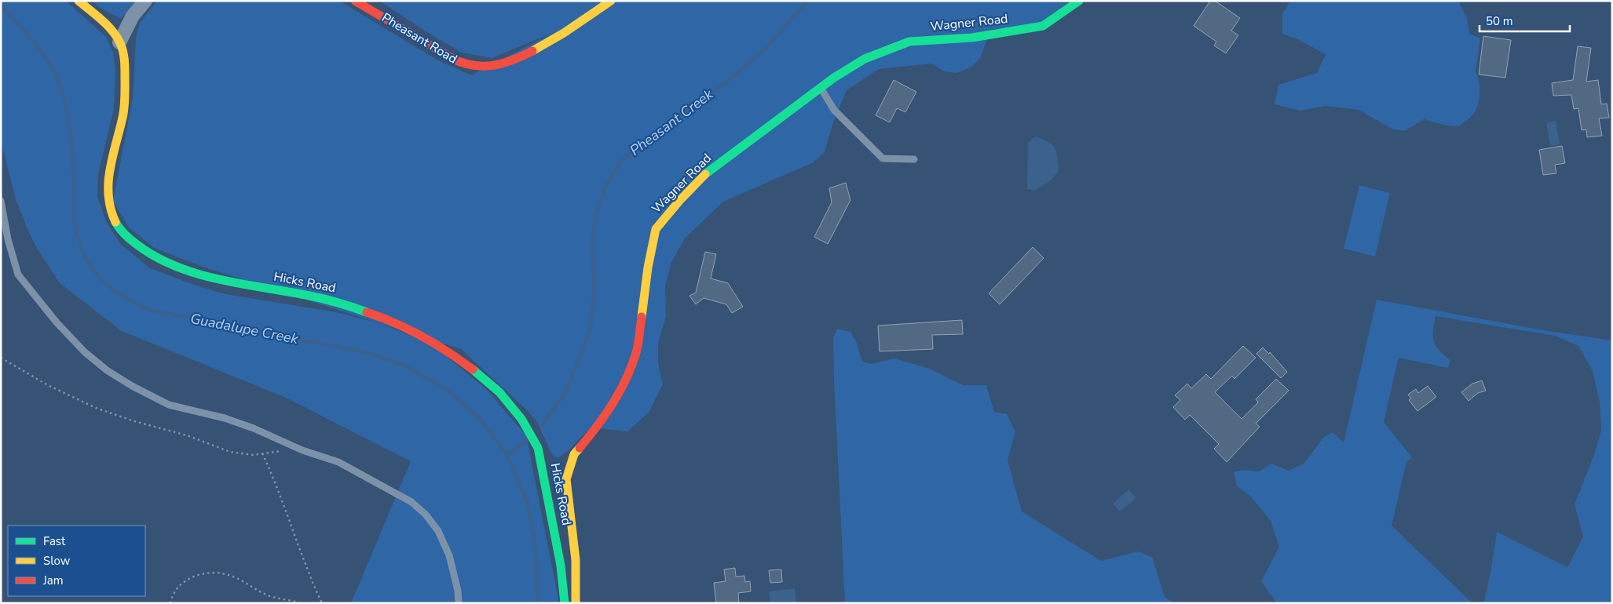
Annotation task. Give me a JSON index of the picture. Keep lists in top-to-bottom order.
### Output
{
  "streets": {
    "street": ["Wagner Road", "Pheasant Road", "Hicks Road"]
  },
  "water": ["Pheasant Creek", "Guadalupe Creek"],
  "legend": ["Fast", "Slow", "Jam"],
  "scale_bar": "50 m"
}
